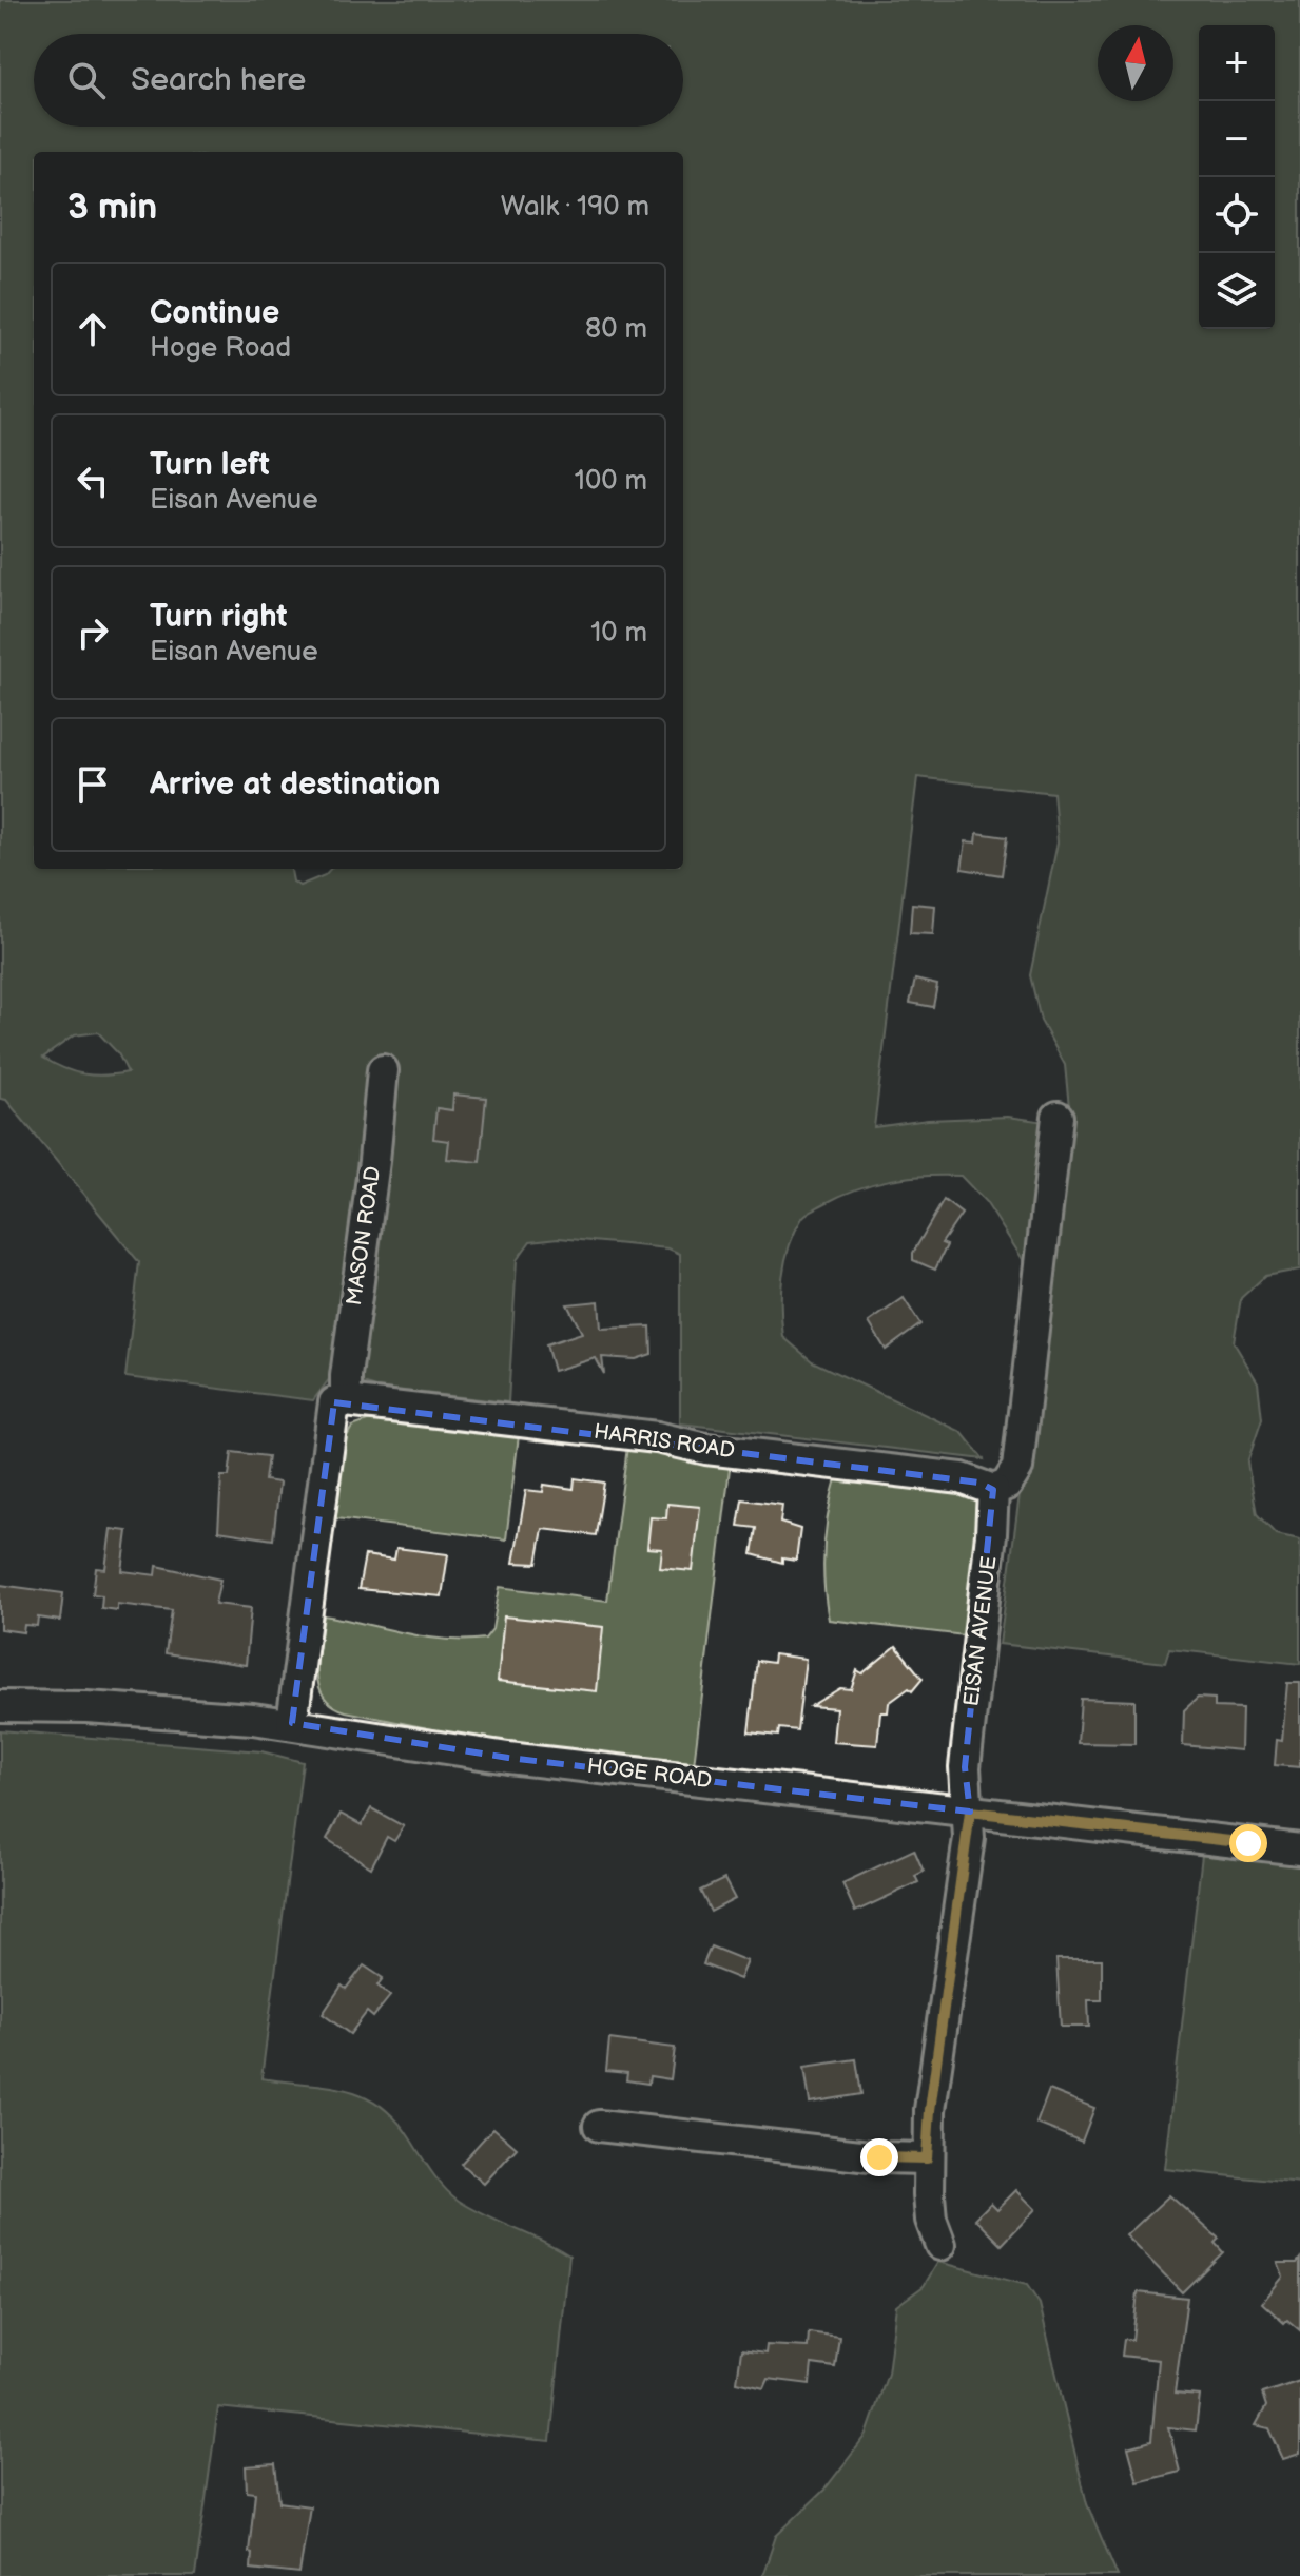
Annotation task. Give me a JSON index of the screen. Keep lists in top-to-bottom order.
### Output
{
  "streets": {
    "street": [
      "MASON ROAD",
      "HARRIS ROAD",
      "EISAN AVENUE",
      "HOGE ROAD"
    ]
  },
  "crossings": [
    ["MASON ROAD", "HARRIS ROAD"],
    ["MASON ROAD", "HOGE ROAD"],
    ["HARRIS ROAD", "EISAN AVENUE"],
    ["EISAN AVENUE", "HOGE ROAD"]
  ],
  "north": "top",
  "page": {
    "map_buttons": ["+", "−"],
    "search": "Search here",
    "heading": ["3 min", "Walk · 190 m"],
    "list": [
      ["Continue", "Hoge Road", "80 m"],
      ["Turn left", "Eisan Avenue", "100 m"],
      ["Turn right", "Eisan Avenue", "10 m"],
      "Arrive at destination"
    ]
  }
}
